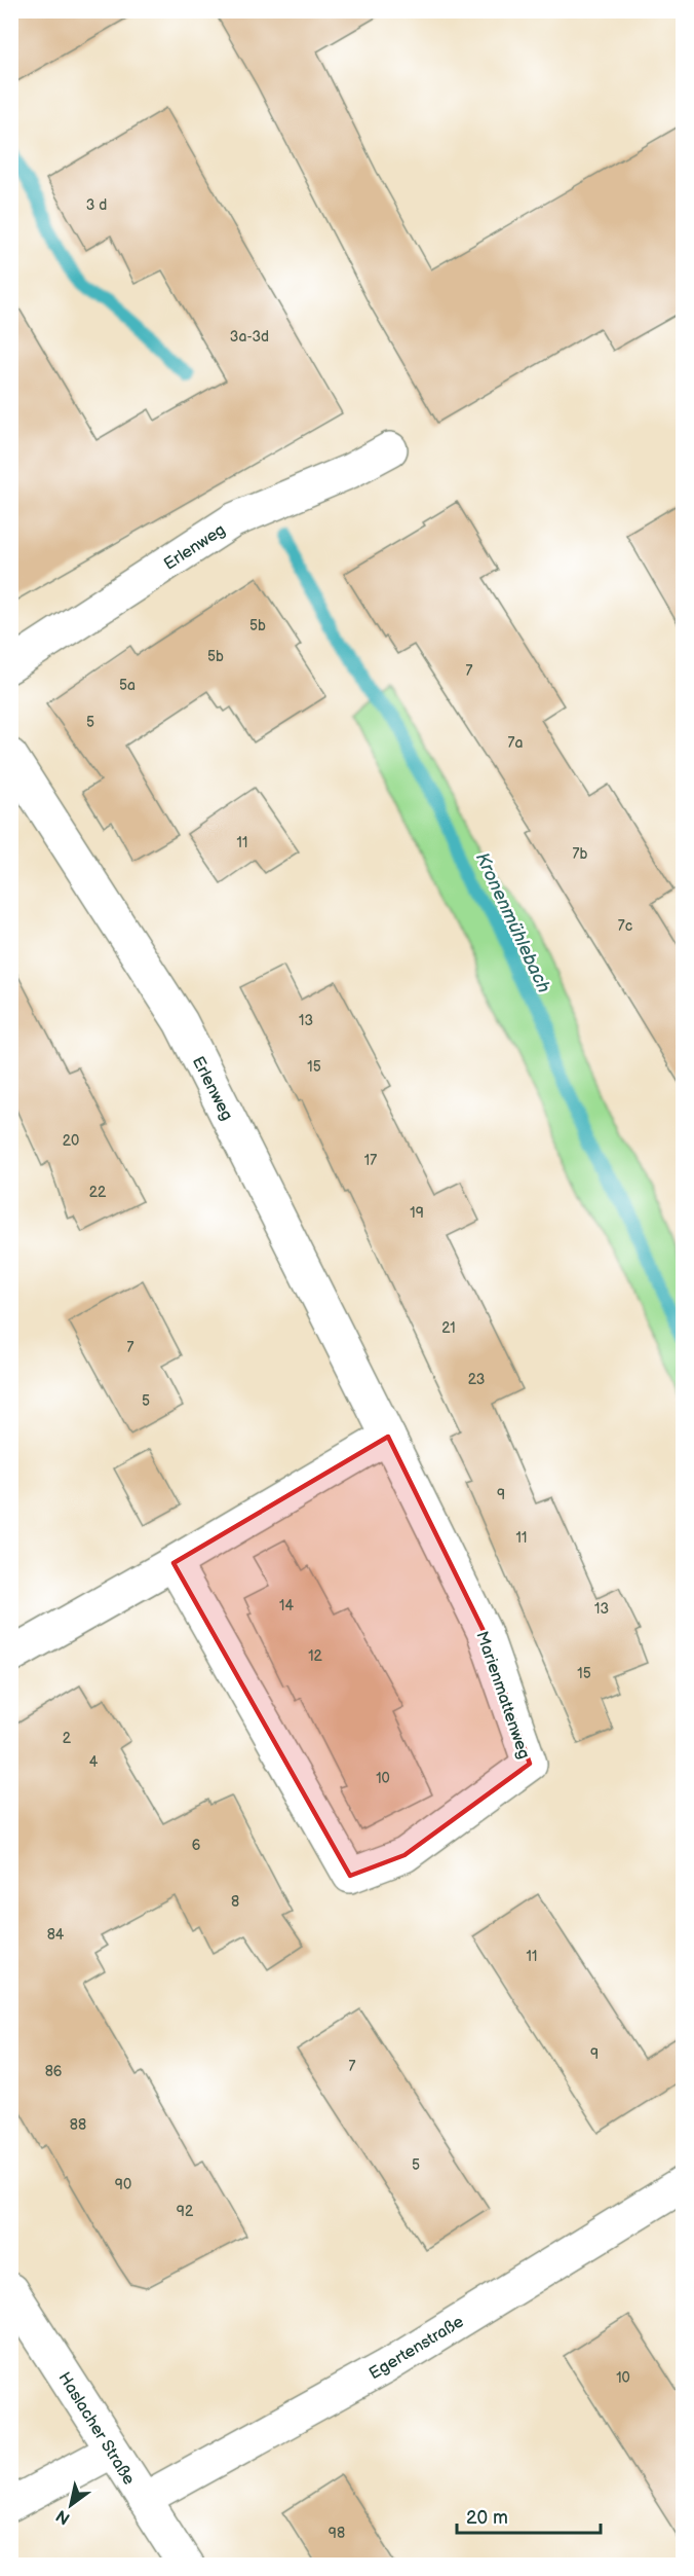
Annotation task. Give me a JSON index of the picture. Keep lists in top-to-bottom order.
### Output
{
  "streets": {
    "street": [
      "Erlenweg",
      "Marienmattenweg",
      "Egertenstraße",
      "Haslacher Straße"
    ]
  },
  "crossings": [
    ["Erlenweg", "Marienmattenweg"],
    ["Egertenstraße", "Haslacher Straße"]
  ],
  "water": ["Kronenmühlebach"],
  "house_numbers": [
    "3 d",
    "3a-3d",
    "5b",
    "5b",
    "7",
    "5a",
    "5",
    "7a",
    "11",
    "7b",
    "7c",
    "13",
    "15",
    "20",
    "17",
    "22",
    "19",
    "21",
    "7",
    "23",
    "5",
    "9",
    "11",
    "14",
    "13",
    "12",
    "15",
    "2",
    "4",
    "10",
    "6",
    "8",
    "84",
    "11",
    "9",
    "7",
    "86",
    "88",
    "5",
    "90",
    "92",
    "10",
    "98"
  ],
  "scale_bar": "20 m",
  "north": "bottom left"
}
